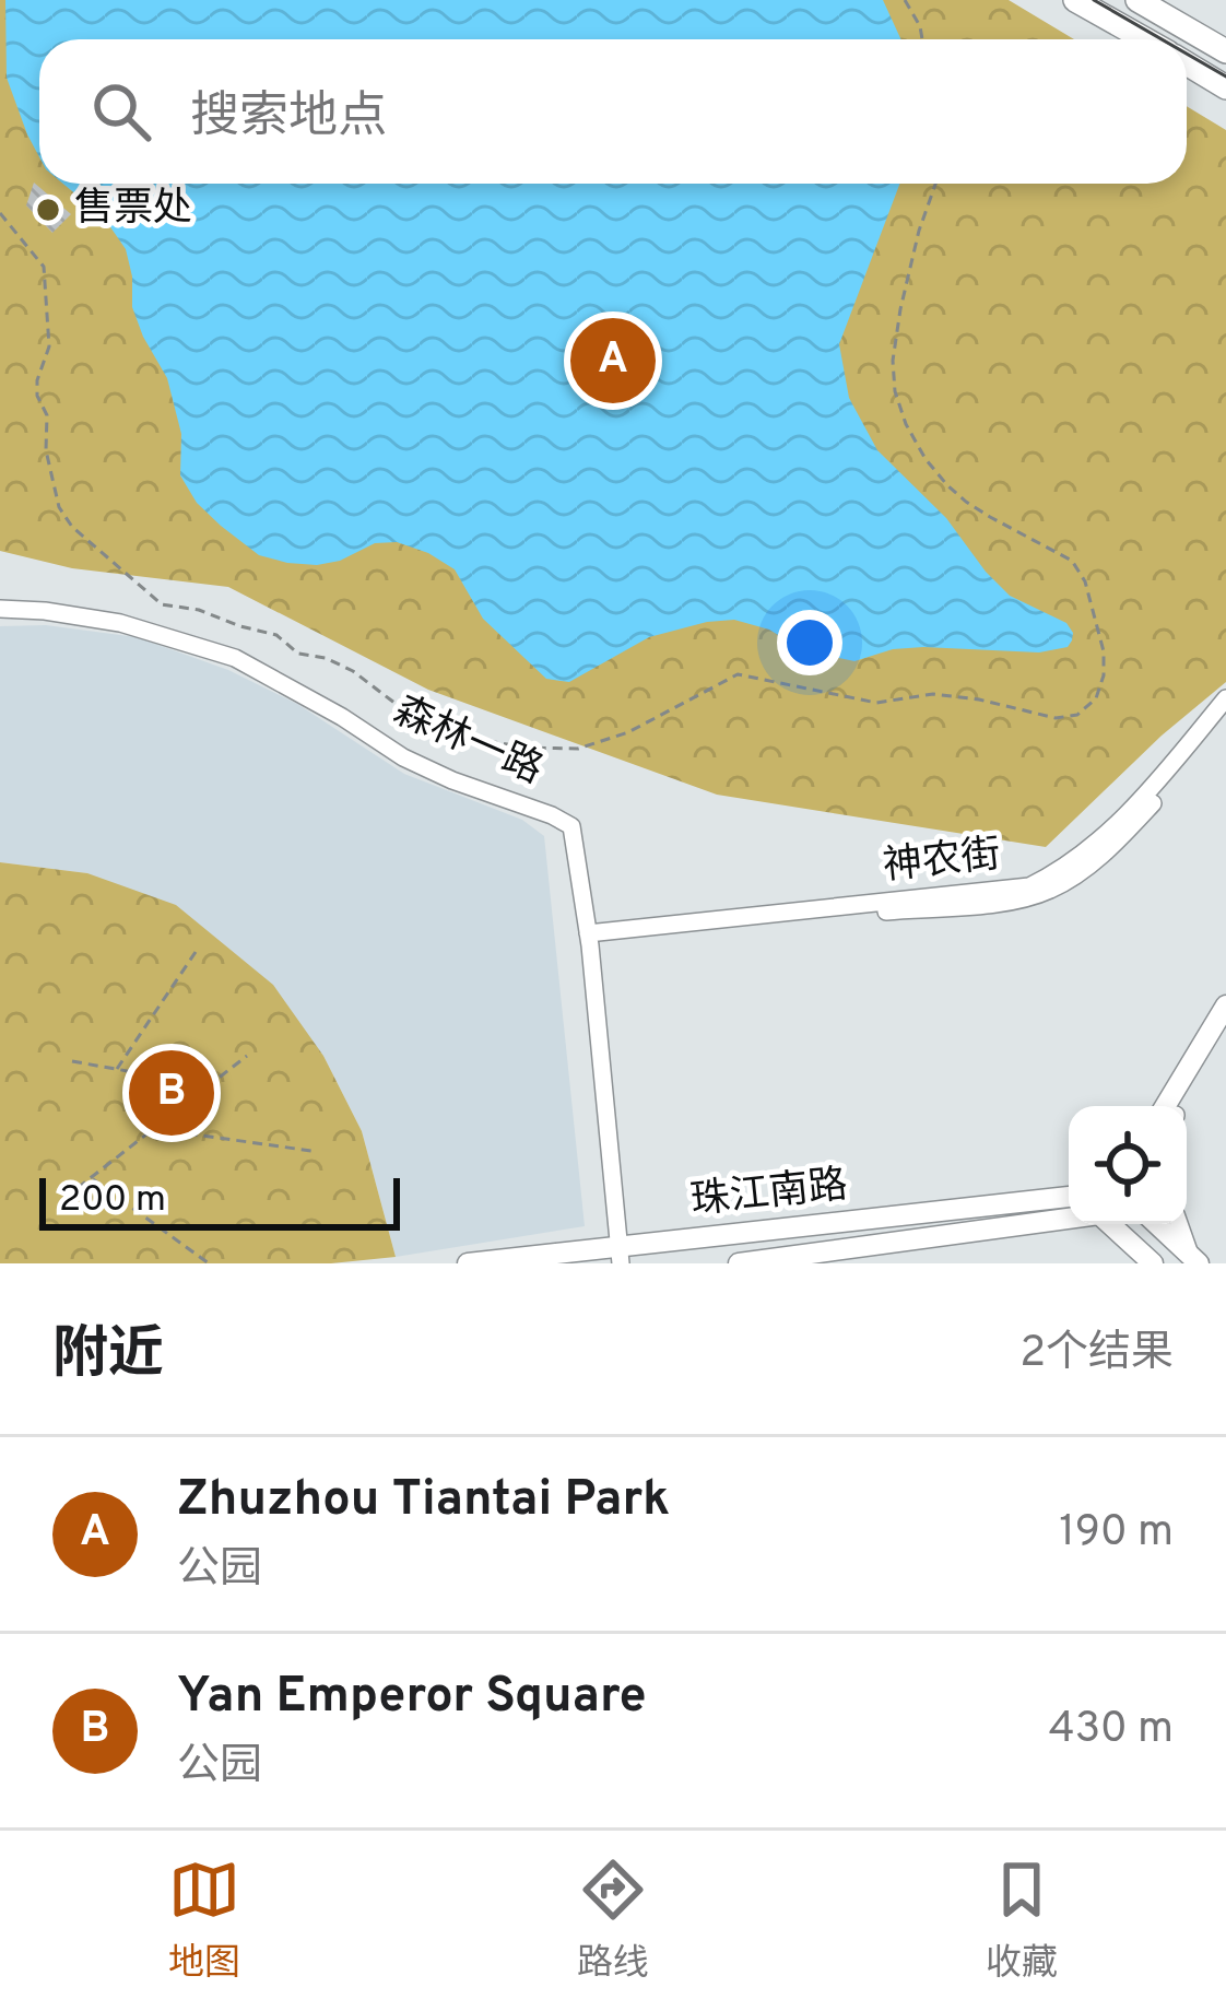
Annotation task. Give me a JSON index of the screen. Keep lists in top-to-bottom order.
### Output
{
  "streets": {
    "main road": ["珠江南路"],
    "street": ["森林一路", "神农街"]
  },
  "crossings": [
    ["森林一路", "神农街"],
    ["森林一路", "珠江南路"]
  ],
  "places": ["售票处"],
  "scale_bar": "200 m",
  "page": {
    "search": "搜索地点",
    "pins": ["A", "B"],
    "scale": "200 m",
    "heading": ["附近", "2个结果"],
    "list": [
      {
        "mark": "A",
        "name": "Zhuzhou Tiantai Park",
        "note": "公园",
        "value": "190 m"
      },
      {
        "mark": "B",
        "name": "Yan Emperor Square",
        "note": "公园",
        "value": "430 m"
      }
    ],
    "nav": ["地图", "路线", "收藏"]
  }
}
